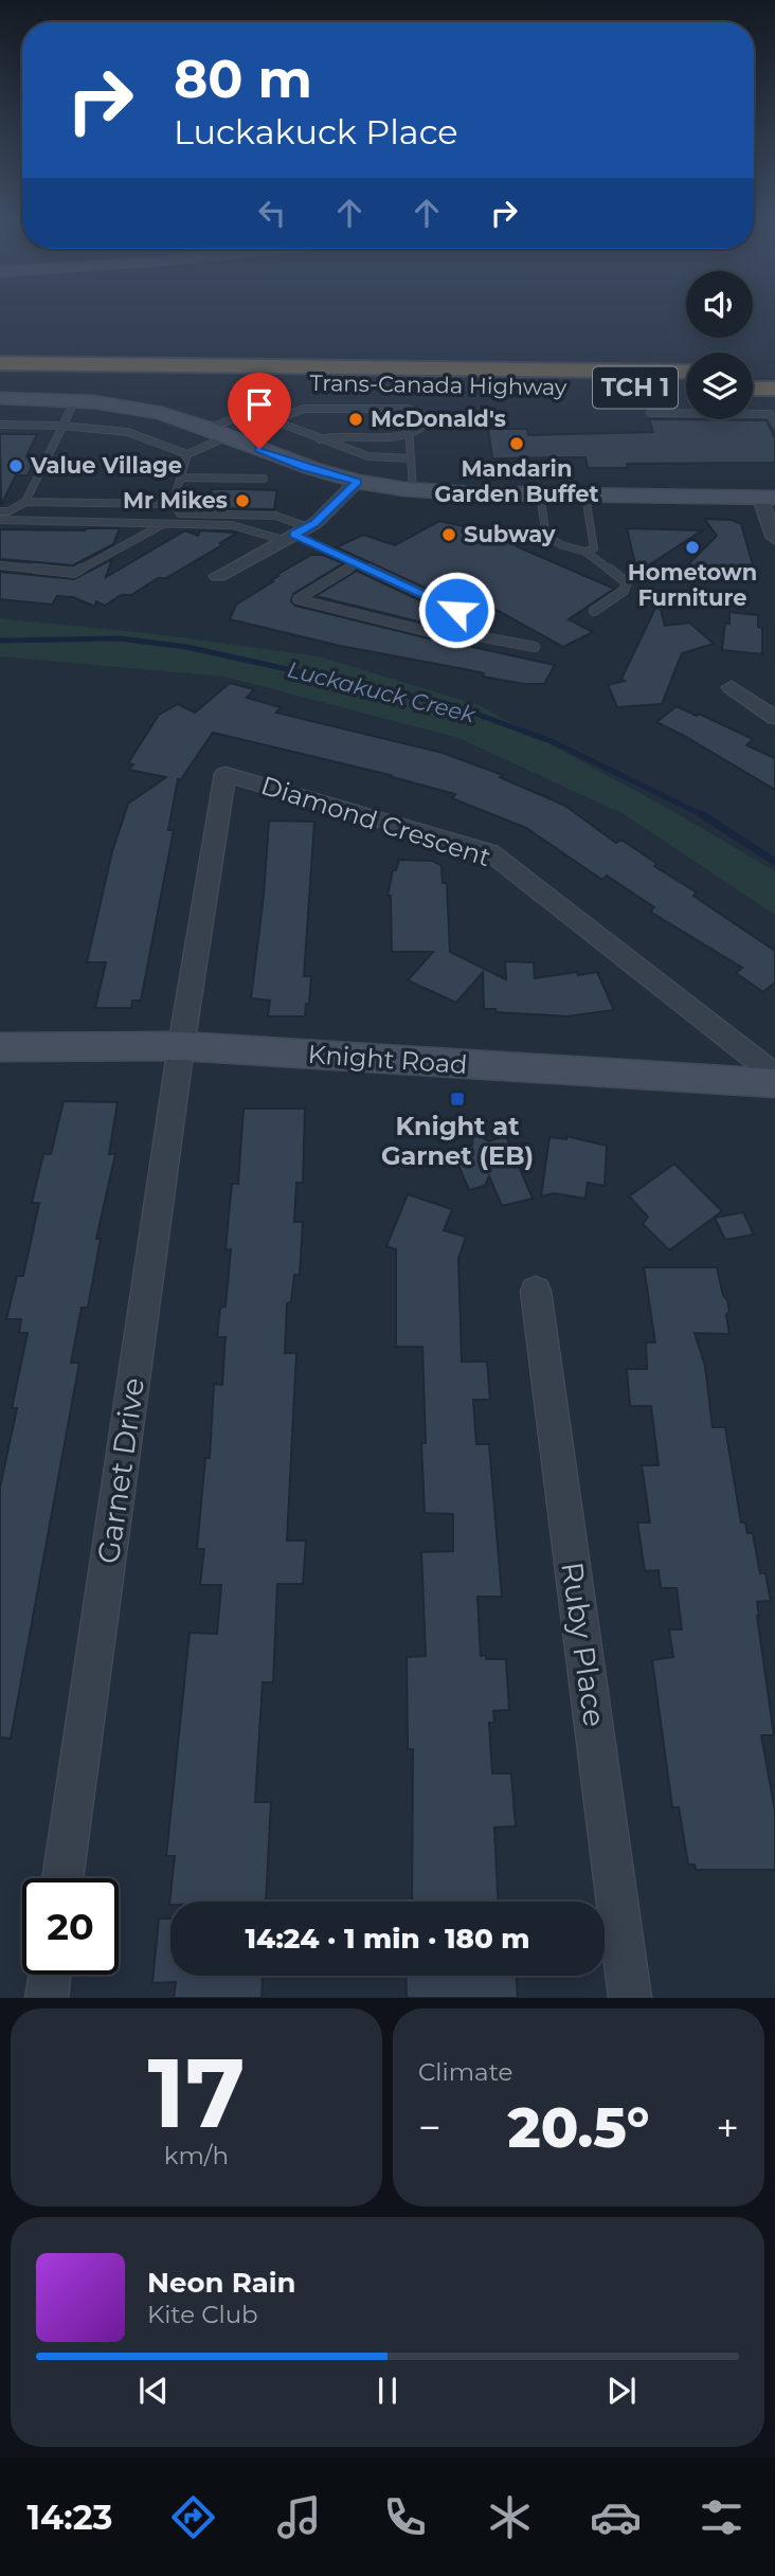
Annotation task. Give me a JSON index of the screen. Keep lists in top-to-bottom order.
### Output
{
  "streets": {
    "highway": ["Trans-Canada Highway", "TCH 1"],
    "street": [
      "Diamond Crescent",
      "Knight Road",
      "Garnet Drive",
      "Ruby Place"
    ]
  },
  "crossings": [
    ["Diamond Crescent", "Knight Road"],
    ["Diamond Crescent", "Garnet Drive"],
    ["Knight Road", "Garnet Drive"]
  ],
  "water": ["Luckakuck Creek"],
  "places": {
    "other": [
      "McDonald's",
      "Mandarin Garden Buffet",
      "Value Village",
      "Mr Mikes",
      "Subway",
      "Hometown Furniture"
    ],
    "transit": ["Knight at Garnet (EB)"]
  },
  "page": {
    "turn": ["80 m", "Luckakuck Place"],
    "limit": "20",
    "trip": "14:24 · 1 min · 180 m",
    "tile": [
      ["17", "km/h"],
      "Climate"
    ],
    "heat": ["−", "20.5°", "+"],
    "song": ["Neon Rain", "Kite Club"],
    "tabs": "14:23"
  }
}
